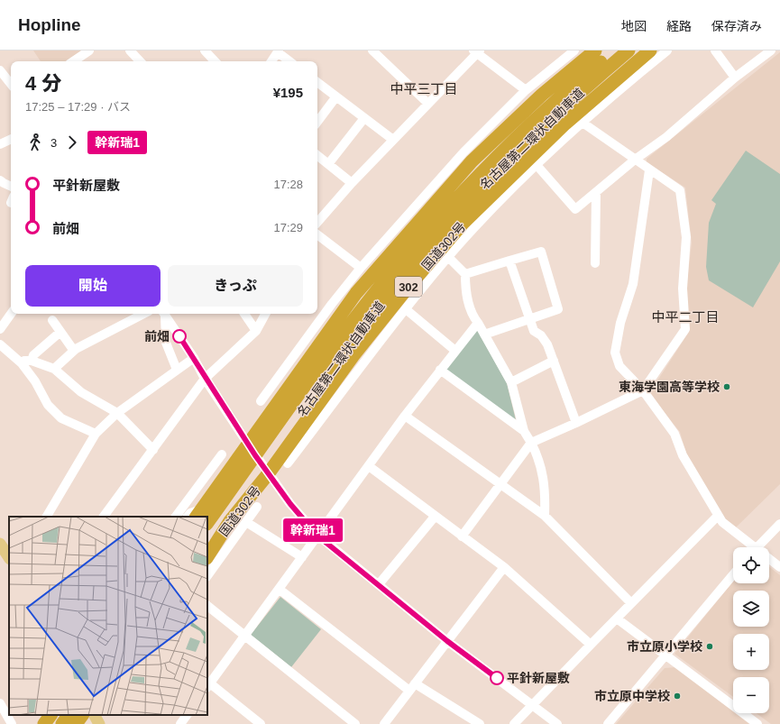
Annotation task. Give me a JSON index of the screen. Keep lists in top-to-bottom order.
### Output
{
  "streets": {
    "highway": ["名古屋第二環状自動車道", "国道302号", "302"]
  },
  "districts": ["中平三丁目", "中平二丁目"],
  "places": [
    "前畑",
    "東海学園高等学校",
    "市立原小学校",
    "平針新屋敷",
    "市立原中学校"
  ],
  "lines": ["bus line 幹新瑞1"],
  "page": {
    "header": "Hopline",
    "nav": ["地図", "経路", "保存済み"],
    "on_map": "幹新瑞1",
    "heading": ["4 分", "17:25 – 17:29 · バス", "¥195"],
    "legs": ["3", "幹新瑞1"],
    "list": [
      {
        "name": "平針新屋敷",
        "value": "17:28"
      },
      {
        "name": "前畑",
        "value": "17:29"
      }
    ],
    "buttons": ["開始", "きっぷ"],
    "map_buttons": ["+", "−"]
  }
}
